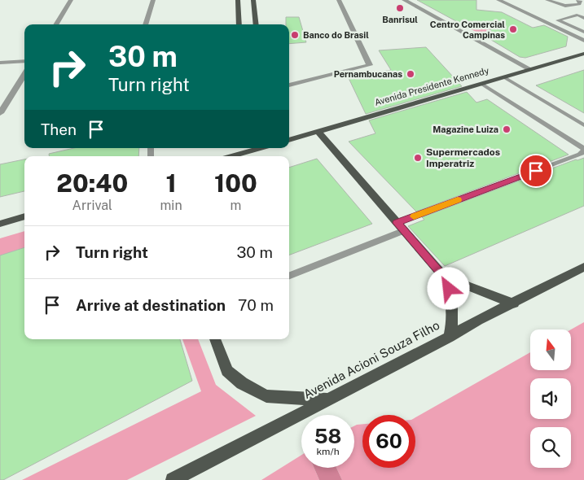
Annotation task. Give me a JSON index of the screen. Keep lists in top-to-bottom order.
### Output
{
  "streets": {
    "main road": ["Avenida Presidente Kennedy", "Avenida Acioni Souza Filho"]
  },
  "places": [
    "Banrisul",
    "Centro Comercial Campinas",
    "Banco do Brasil",
    "Pernambucanas",
    "Magazine Luiza",
    "Supermercados Imperatriz"
  ],
  "north": "top",
  "page": {
    "turn": ["30 m", "Turn right"],
    "then": "Then",
    "eta": [
      "20:40",
      "Arrival",
      "1",
      "min",
      "100",
      "m"
    ],
    "list": [
      {
        "name": "Turn right",
        "value": "30 m"
      },
      {
        "name": "Arrive at destination",
        "value": "70 m"
      }
    ],
    "speed": "58 km/h",
    "limit": "60"
  }
}
